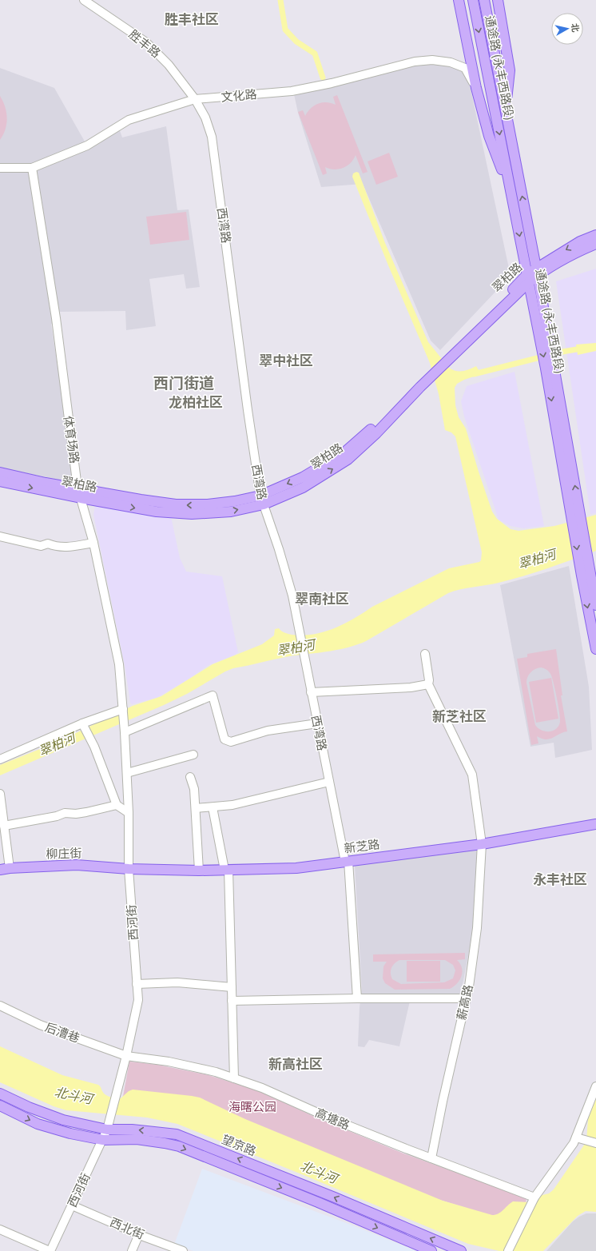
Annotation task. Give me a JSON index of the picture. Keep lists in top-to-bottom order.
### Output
{
  "streets": {
    "main road": [
      "通途路 (永丰西路段)",
      "翠柏路",
      "新芝路",
      "柳庄街",
      "望京路"
    ],
    "street": [
      "胜丰路",
      "文化路",
      "西湾路",
      "体育场路",
      "西河街",
      "薪高路",
      "后漕巷",
      "高塘路",
      "西北街"
    ]
  },
  "crossings": [
    ["胜丰路", "文化路"],
    ["胜丰路", "西湾路"],
    ["通途路 (永丰西路段)", "翠柏路"],
    ["文化路", "西湾路"],
    ["文化路", "体育场路"],
    ["西湾路", "翠柏路"],
    ["西湾路", "新芝路"],
    ["翠柏路", "体育场路"],
    ["体育场路", "西河街"],
    ["新芝路", "柳庄街"],
    ["新芝路", "西河街"],
    ["新芝路", "薪高路"],
    ["柳庄街", "西河街"],
    ["西河街", "后漕巷"],
    ["西河街", "高塘路"],
    ["西河街", "望京路"],
    ["西河街", "西北街"],
    ["薪高路", "高塘路"],
    ["后漕巷", "高塘路"]
  ],
  "districts": [
    "胜丰社区",
    "翠中社区",
    "西门街道",
    "龙柏社区",
    "翠南社区",
    "新芝社区",
    "永丰社区",
    "新高社区"
  ],
  "water": ["翠柏河", "北斗河"],
  "parks": ["海曙公园"],
  "north": "right"
}
